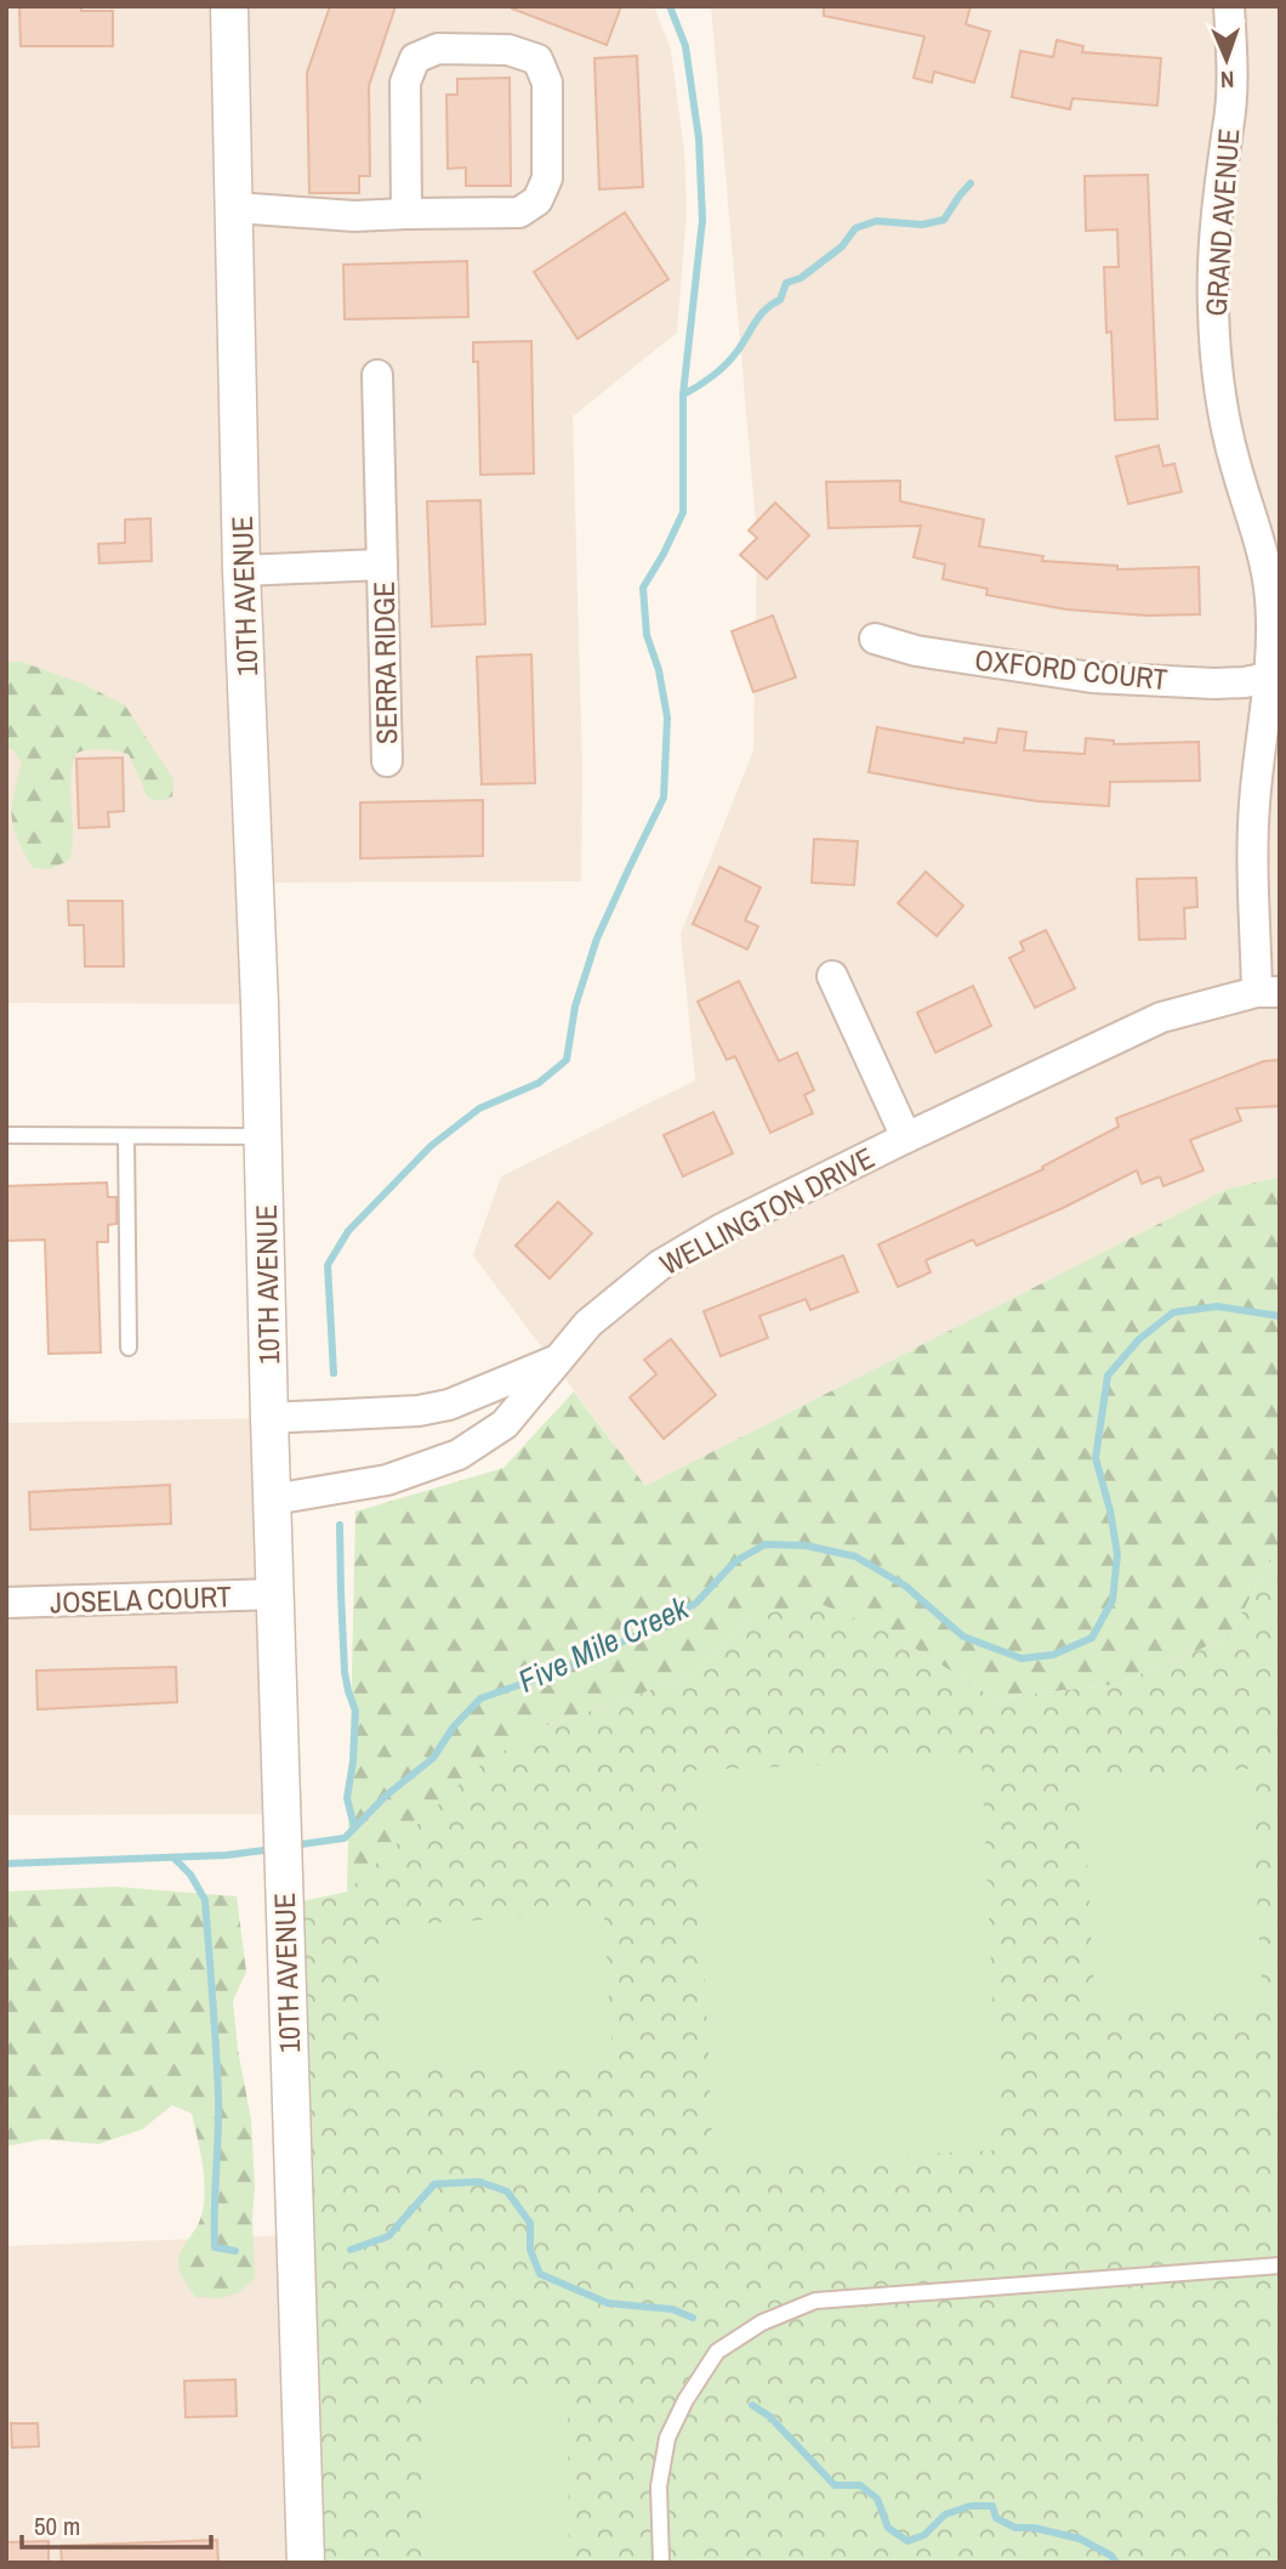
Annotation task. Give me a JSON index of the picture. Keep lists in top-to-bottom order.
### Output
{
  "streets": {
    "street": [
      "GRAND AVENUE",
      "10TH AVENUE",
      "SERRA RIDGE",
      "OXFORD COURT",
      "WELLINGTON DRIVE",
      "JOSELA COURT"
    ]
  },
  "crossings": [
    ["GRAND AVENUE", "OXFORD COURT"],
    ["GRAND AVENUE", "WELLINGTON DRIVE"],
    ["10TH AVENUE", "SERRA RIDGE"],
    ["10TH AVENUE", "WELLINGTON DRIVE"],
    ["10TH AVENUE", "JOSELA COURT"]
  ],
  "water": ["Five Mile Creek"],
  "scale_bar": "50 m",
  "north": "bottom"
}
